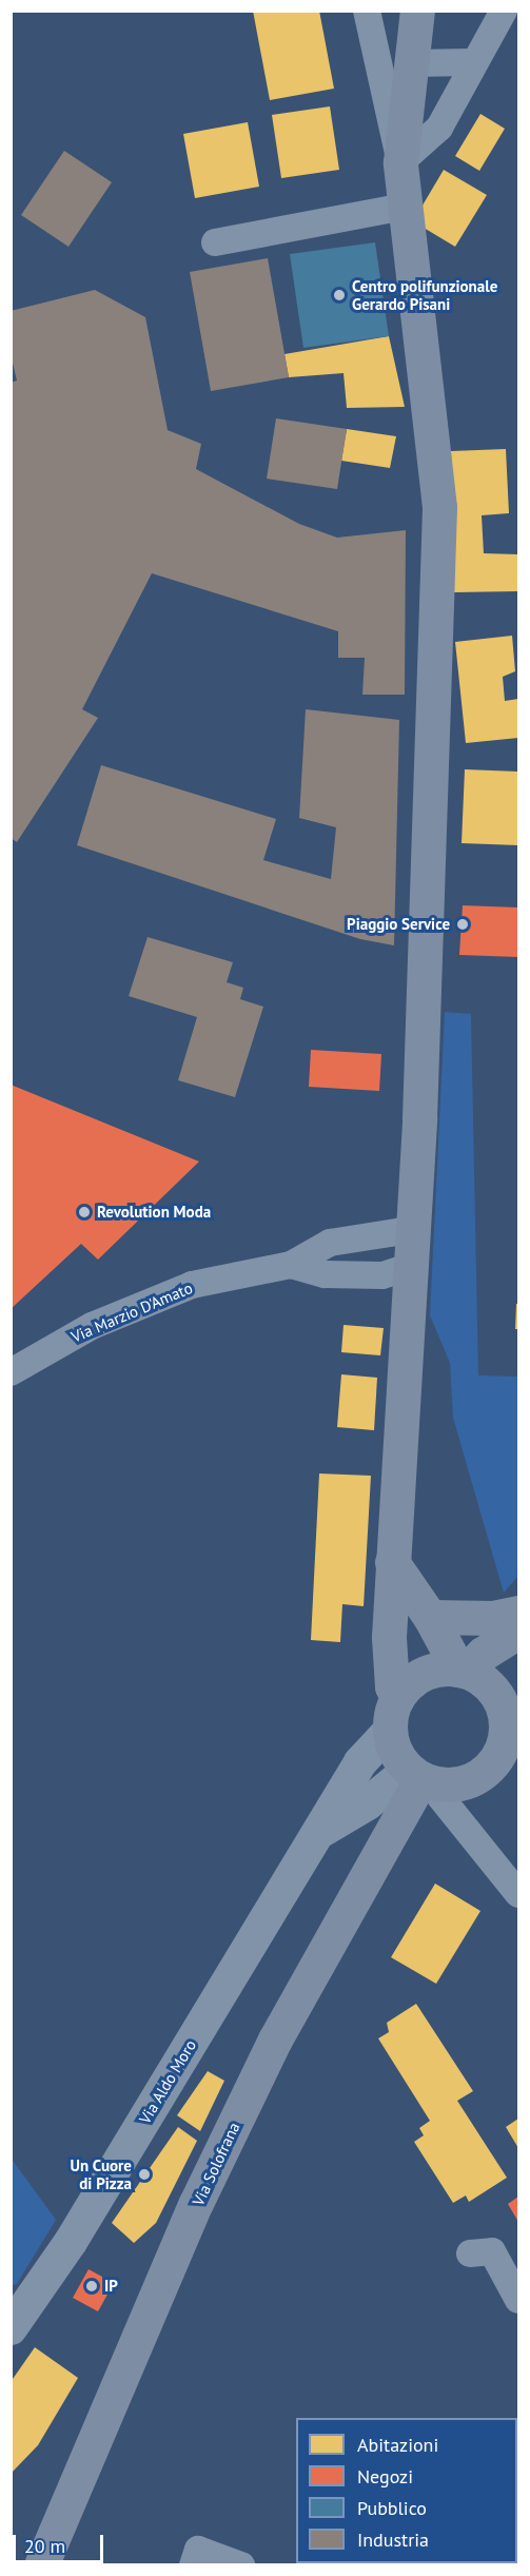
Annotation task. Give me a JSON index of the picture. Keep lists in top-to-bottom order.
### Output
{
  "streets": {
    "main road": ["Via Solofrana"],
    "street": ["Via Marzio D'Amato", "Via Aldo Moro"]
  },
  "crossings": [
    ["Via Aldo Moro", "Via Solofrana"]
  ],
  "places": [
    "Centro polifunzionale Gerardo Pisani",
    "Piaggio Service",
    "Revolution Moda",
    "Un Cuore di Pizza",
    "IP"
  ],
  "legend": [
    "Abitazioni",
    "Negozi",
    "Pubblico",
    "Industria"
  ],
  "scale_bar": "20 m"
}
